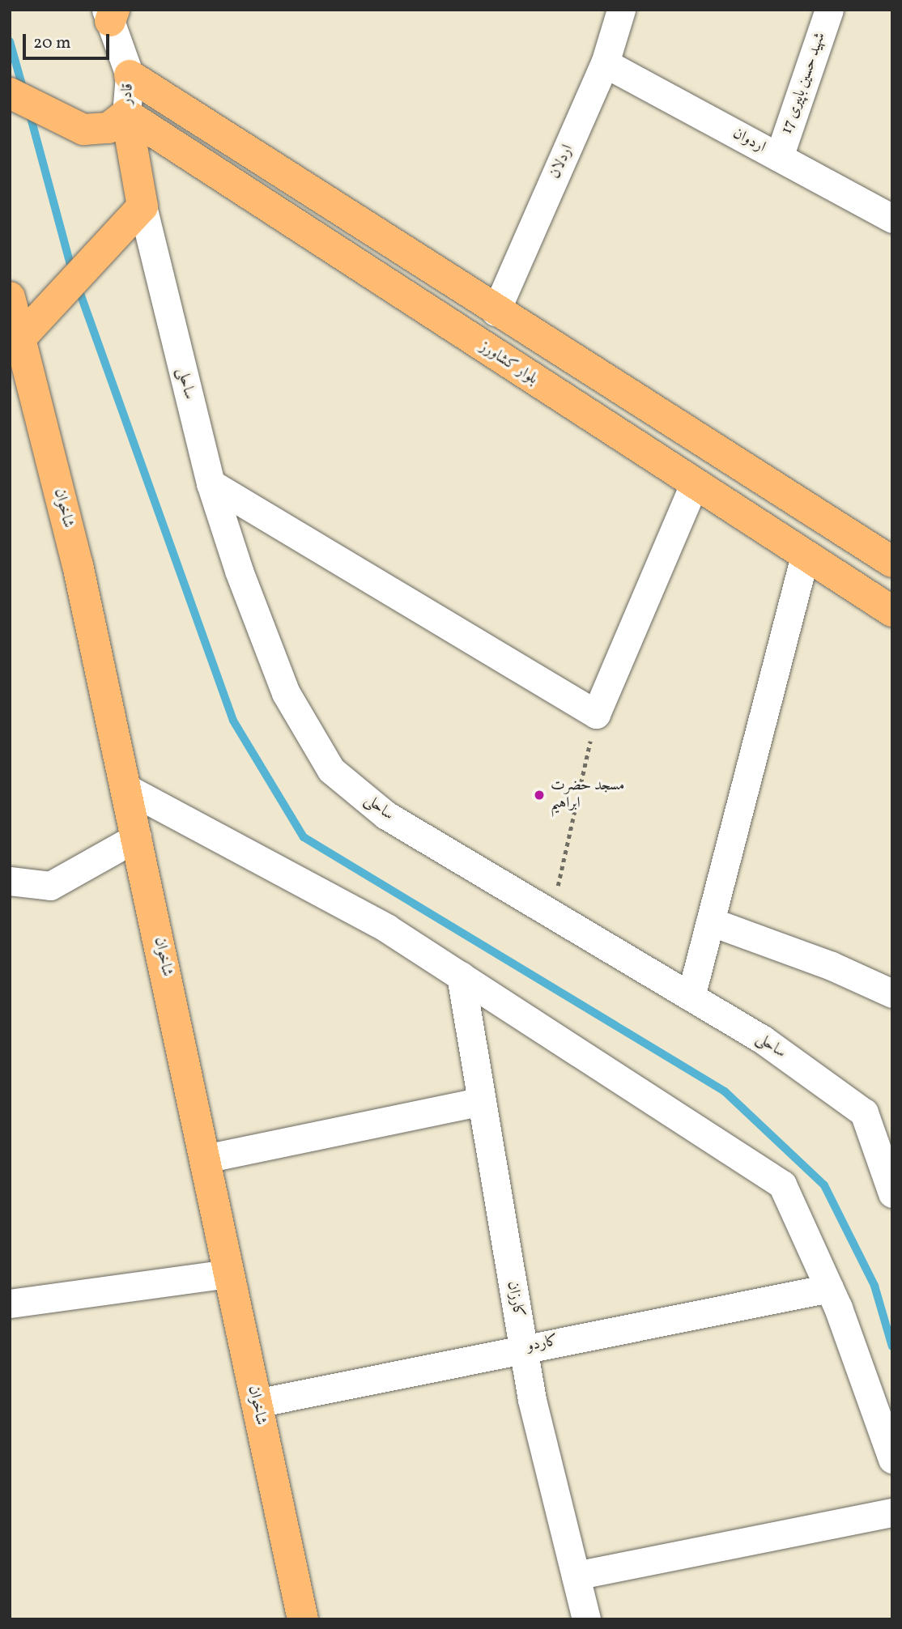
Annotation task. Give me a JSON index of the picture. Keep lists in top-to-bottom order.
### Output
{
  "streets": {
    "main road": ["بلوار کشاورز", "شاخوان"],
    "street": [
      "شهید حسین باپیری 17",
      "قادر",
      "اردوان",
      "اردلان",
      "ساحلی",
      "کارزان",
      "کاردو"
    ]
  },
  "crossings": [
    ["شهید حسین باپیری 17", "اردوان"],
    ["قادر", "بلوار کشاورز"],
    ["اردوان", "اردلان"],
    ["شاخوان", "کاردو"],
    ["کارزان", "کاردو"]
  ],
  "places": ["مسجد حضرت ابراهیم"],
  "scale_bar": "20 m"
}
